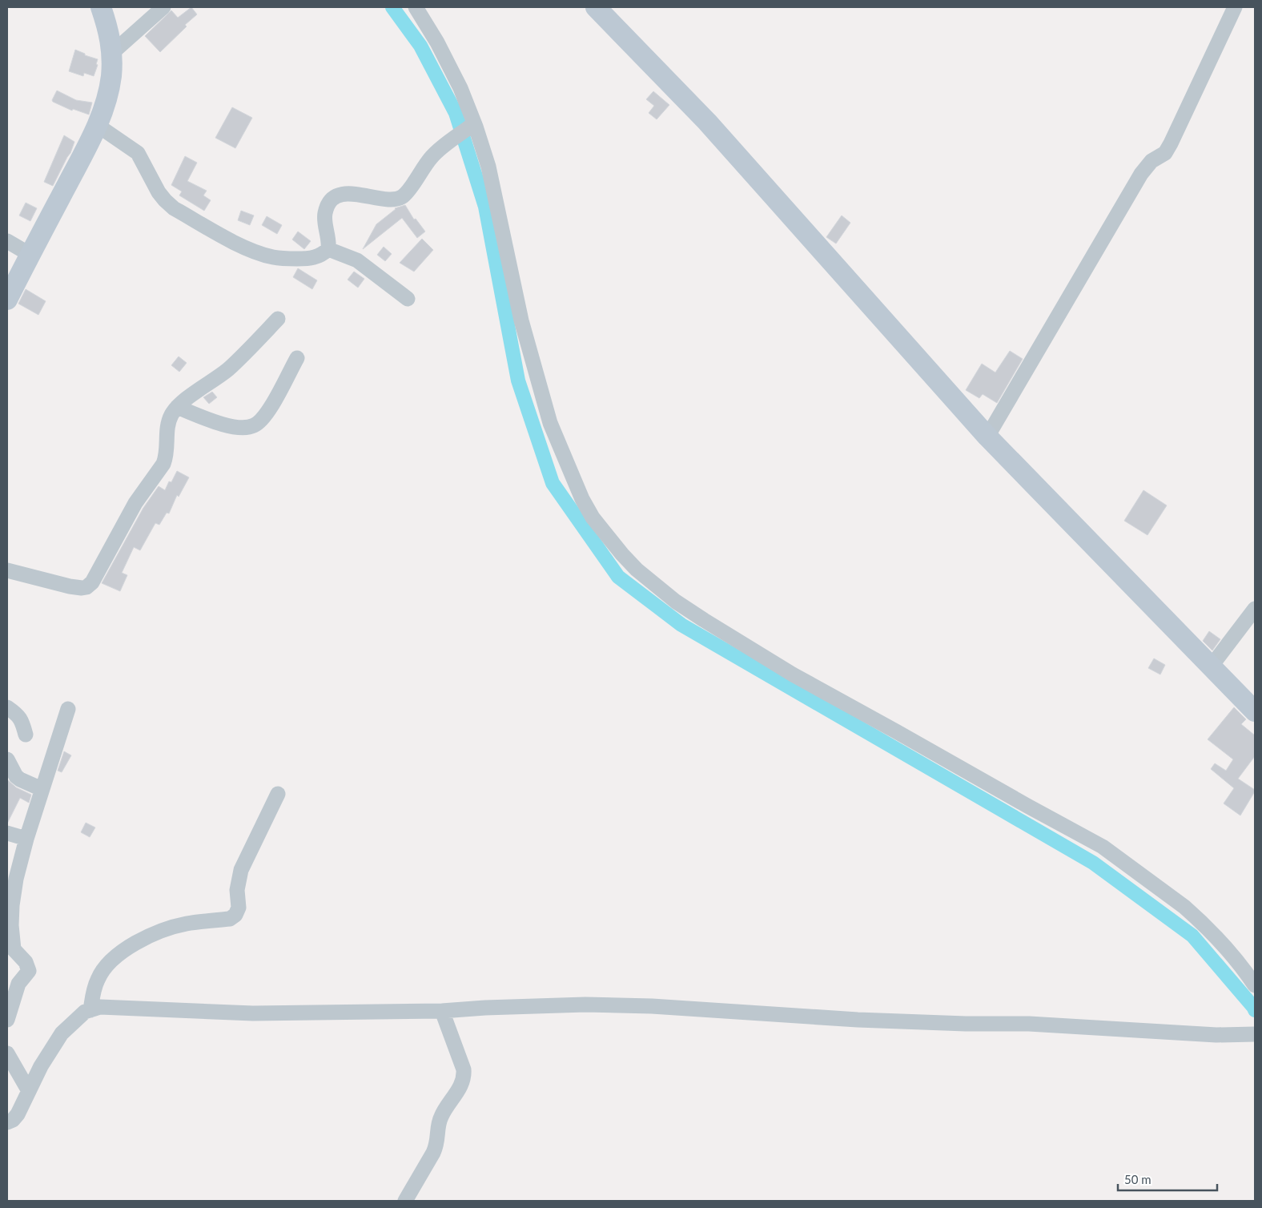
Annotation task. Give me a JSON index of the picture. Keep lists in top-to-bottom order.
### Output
{
  "scale_bar": "50 m"
}
